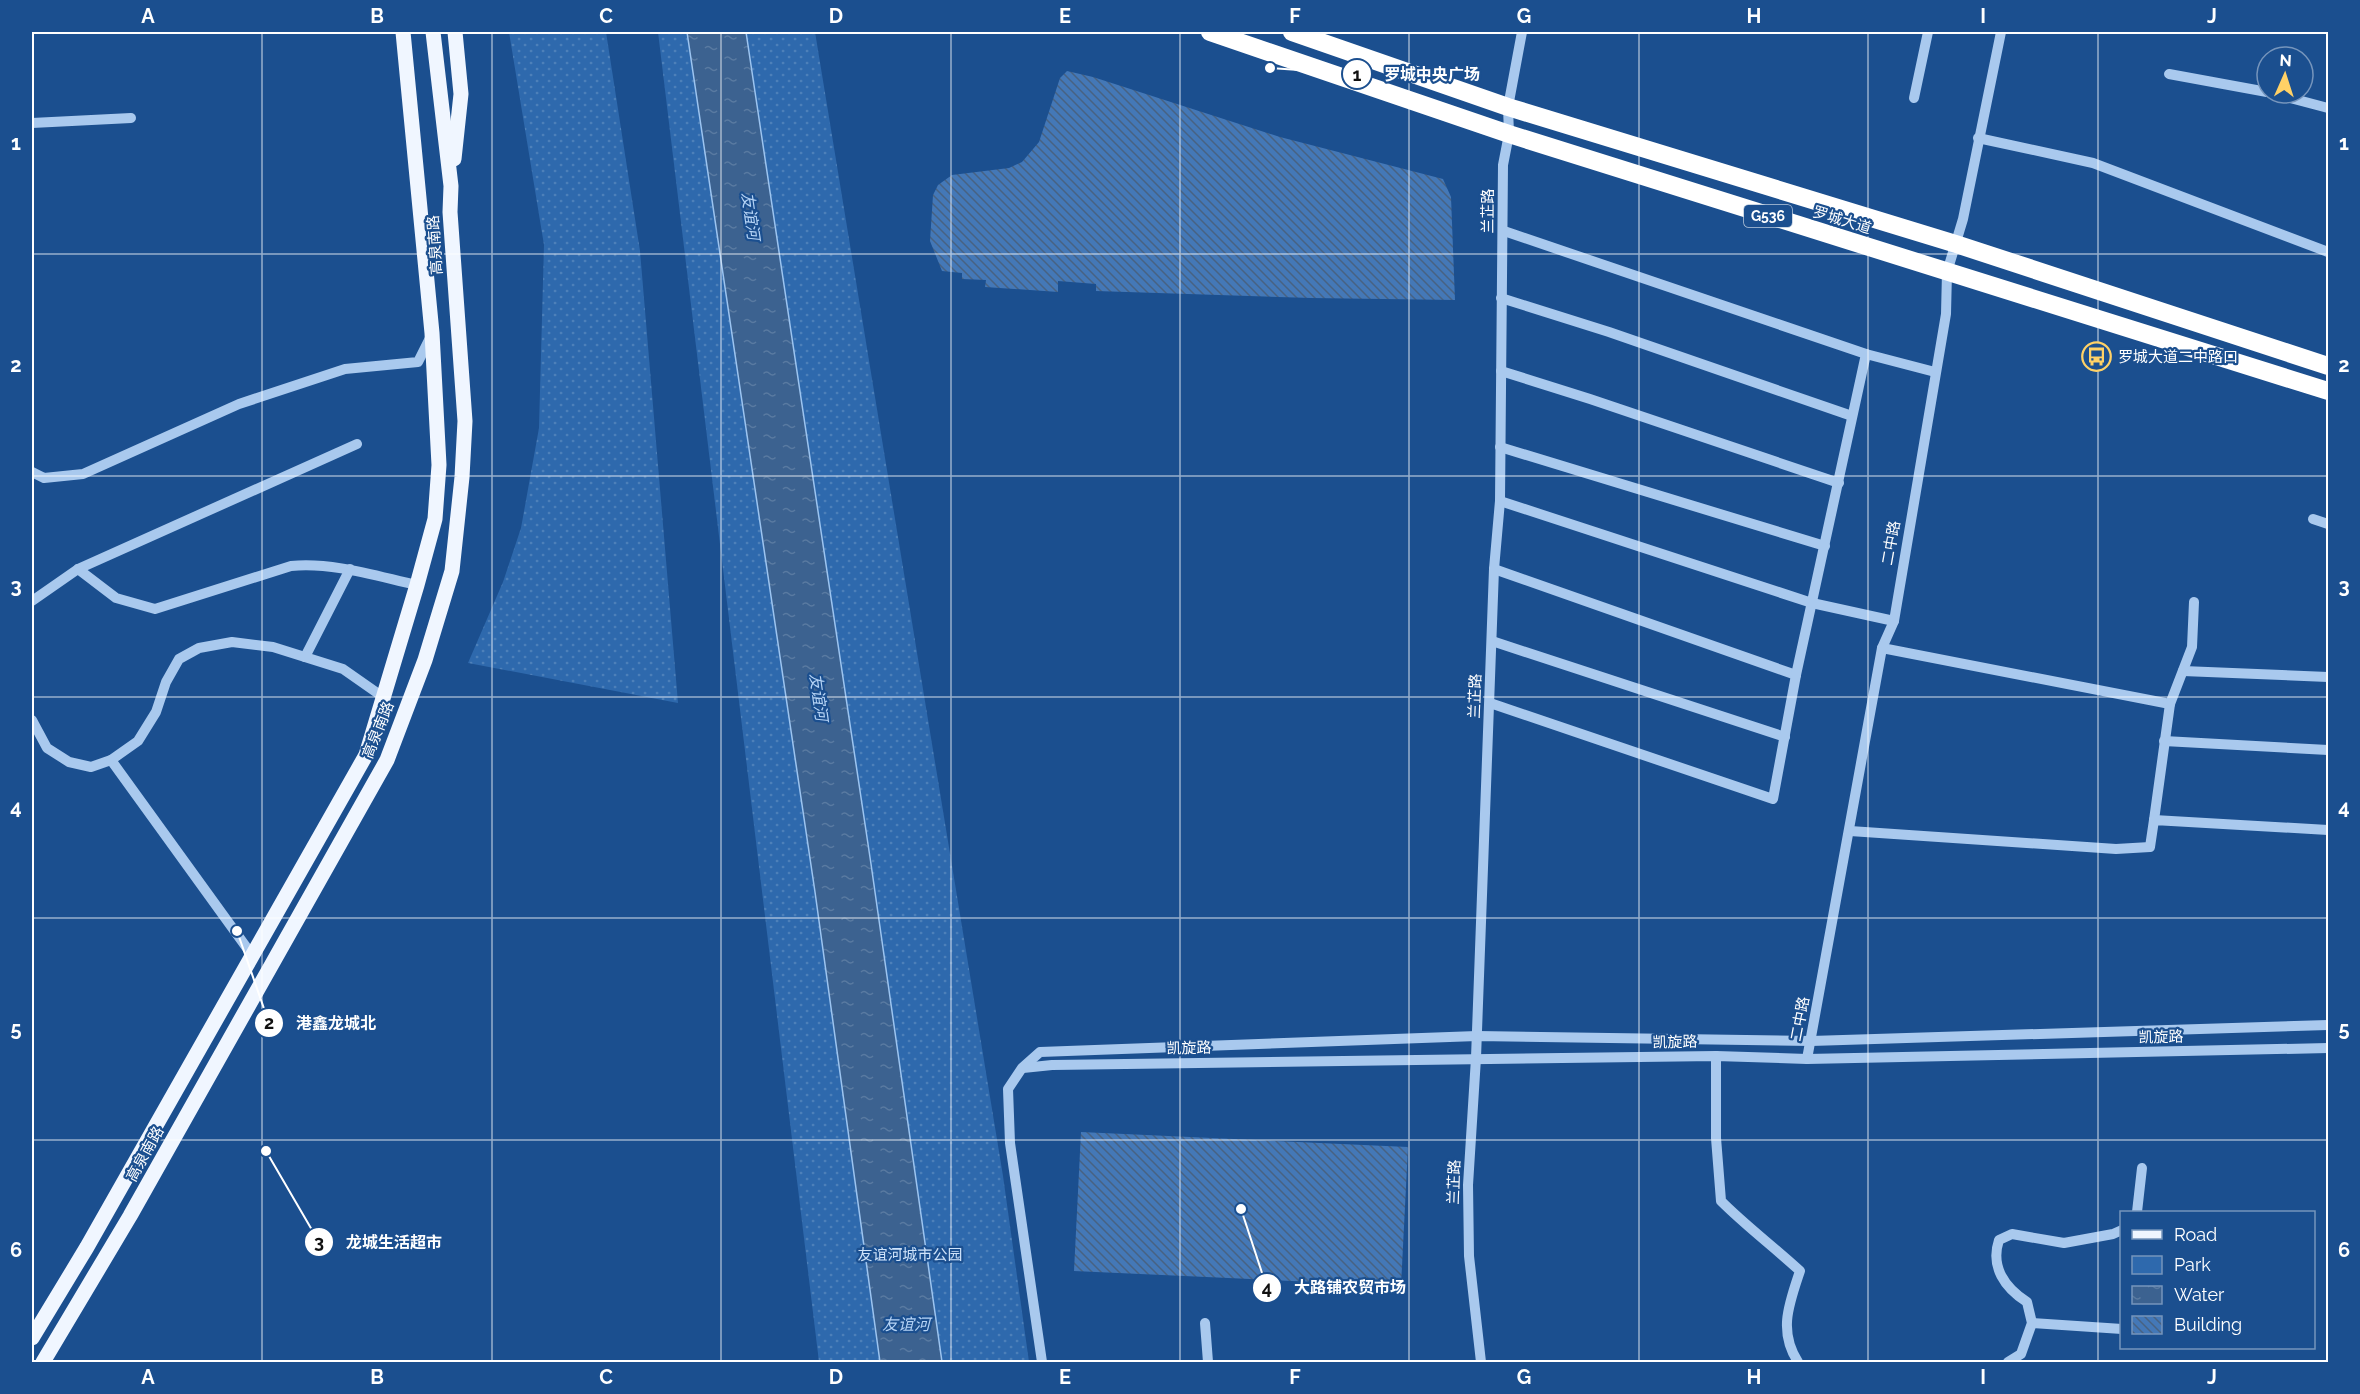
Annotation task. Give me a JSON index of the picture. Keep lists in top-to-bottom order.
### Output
{
  "streets": {
    "highway": ["G536", "罗城大道"],
    "main road": ["高泉南路"],
    "street": ["兰芷路", "二中路", "凯旋路"]
  },
  "crossings": [
    ["兰芷路", "罗城大道"],
    ["兰芷路", "凯旋路"],
    ["罗城大道", "二中路"],
    ["二中路", "凯旋路"]
  ],
  "water": ["友谊河"],
  "parks": ["友谊河城市公园"],
  "places": {
    "other": [
      "罗城中央广场",
      "港鑫龙城北",
      "龙城生活超市",
      "大路铺农贸市场"
    ],
    "bus stop": ["罗城大道二中路口"]
  },
  "legend": [
    "Road",
    "Park",
    "Water",
    "Building"
  ],
  "north": "top",
  "grid": {
    "columns": [
      "A",
      "B",
      "C",
      "D",
      "E",
      "F",
      "G",
      "H",
      "I",
      "J"
    ],
    "rows": [
      "1",
      "2",
      "3",
      "4",
      "5",
      "6"
    ]
  }
}
